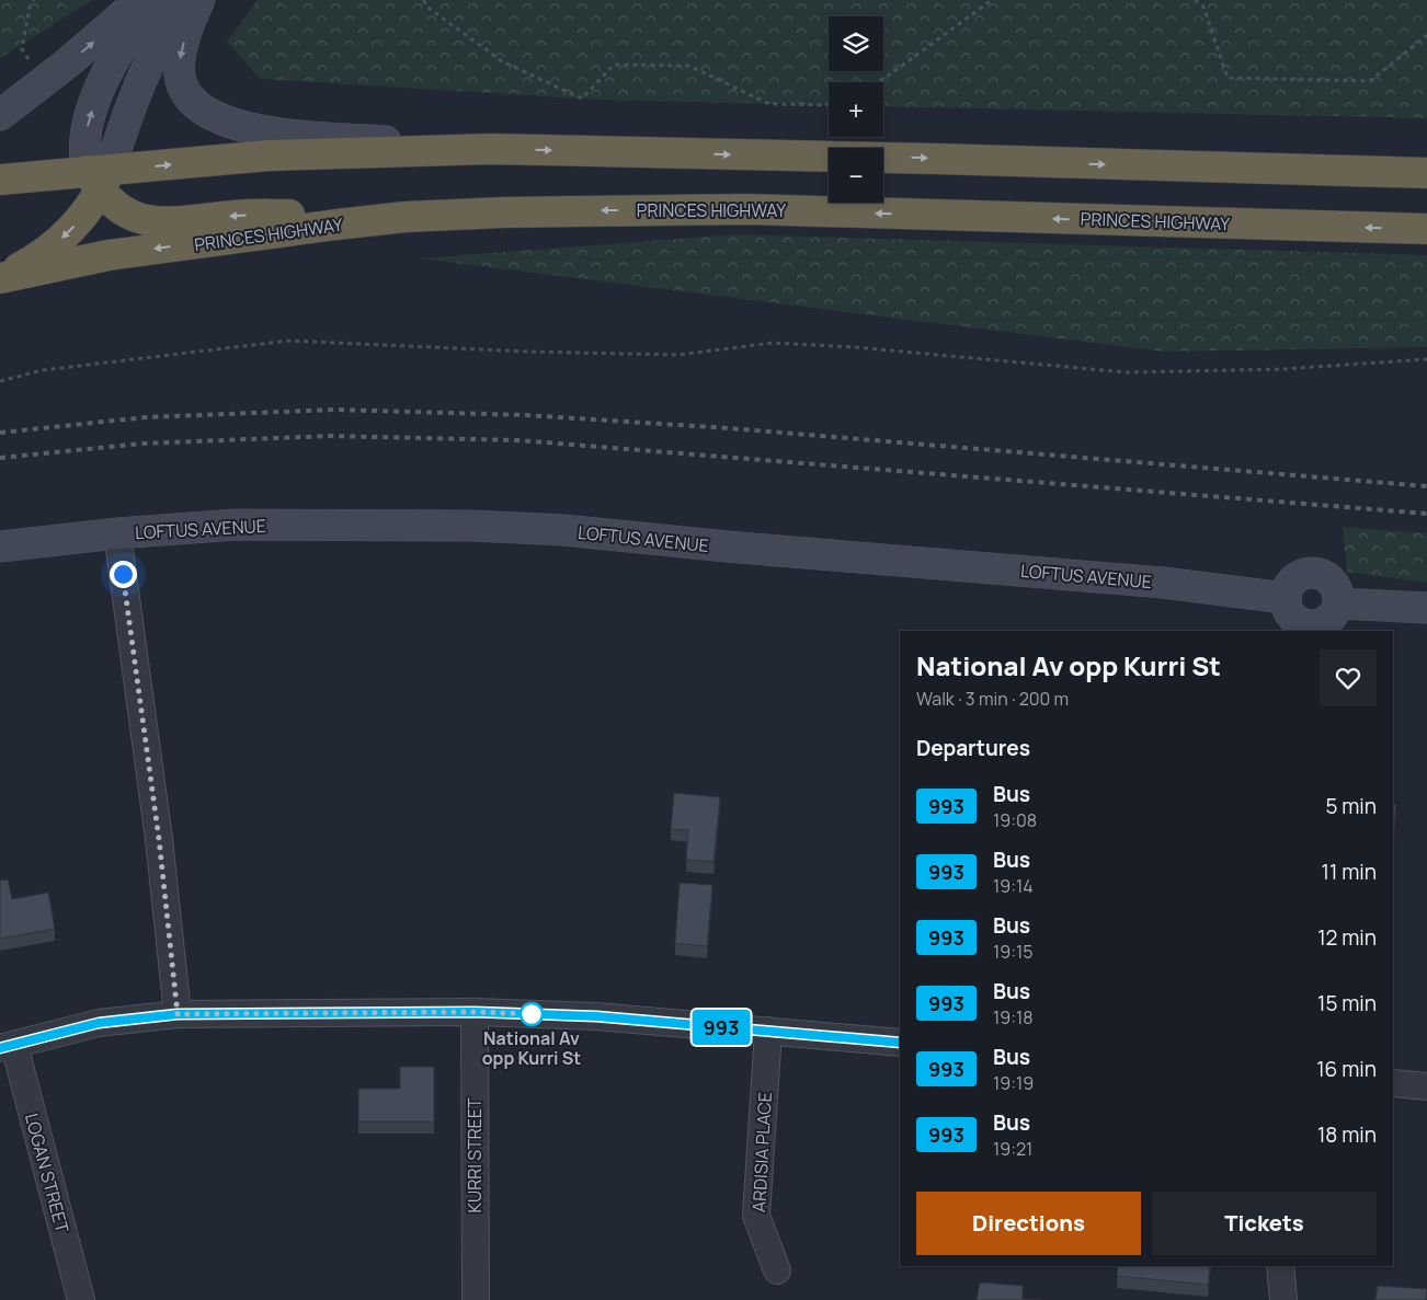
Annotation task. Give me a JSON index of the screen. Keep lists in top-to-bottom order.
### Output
{
  "streets": {
    "highway": ["PRINCES HIGHWAY"],
    "street": [
      "LOFTUS AVENUE",
      "ARDISIA PLACE",
      "KURRI STREET",
      "LOGAN STREET"
    ]
  },
  "places": ["National Av opp Kurri St"],
  "lines": ["bus line 993"],
  "page": {
    "on_map": "993",
    "map_buttons": ["+", "−"],
    "heading": [
      ["National Av opp Kurri St", "Walk · 3 min · 200 m"],
      "Departures"
    ],
    "list": [
      {
        "mark": "993",
        "name": "Bus",
        "note": "19:08",
        "value": "5 min"
      },
      {
        "mark": "993",
        "name": "Bus",
        "note": "19:14",
        "value": "11 min"
      },
      {
        "mark": "993",
        "name": "Bus",
        "note": "19:15",
        "value": "12 min"
      },
      {
        "mark": "993",
        "name": "Bus",
        "note": "19:18",
        "value": "15 min"
      },
      {
        "mark": "993",
        "name": "Bus",
        "note": "19:19",
        "value": "16 min"
      },
      {
        "mark": "993",
        "name": "Bus",
        "note": "19:21",
        "value": "18 min"
      }
    ],
    "buttons": ["Directions", "Tickets"]
  }
}
